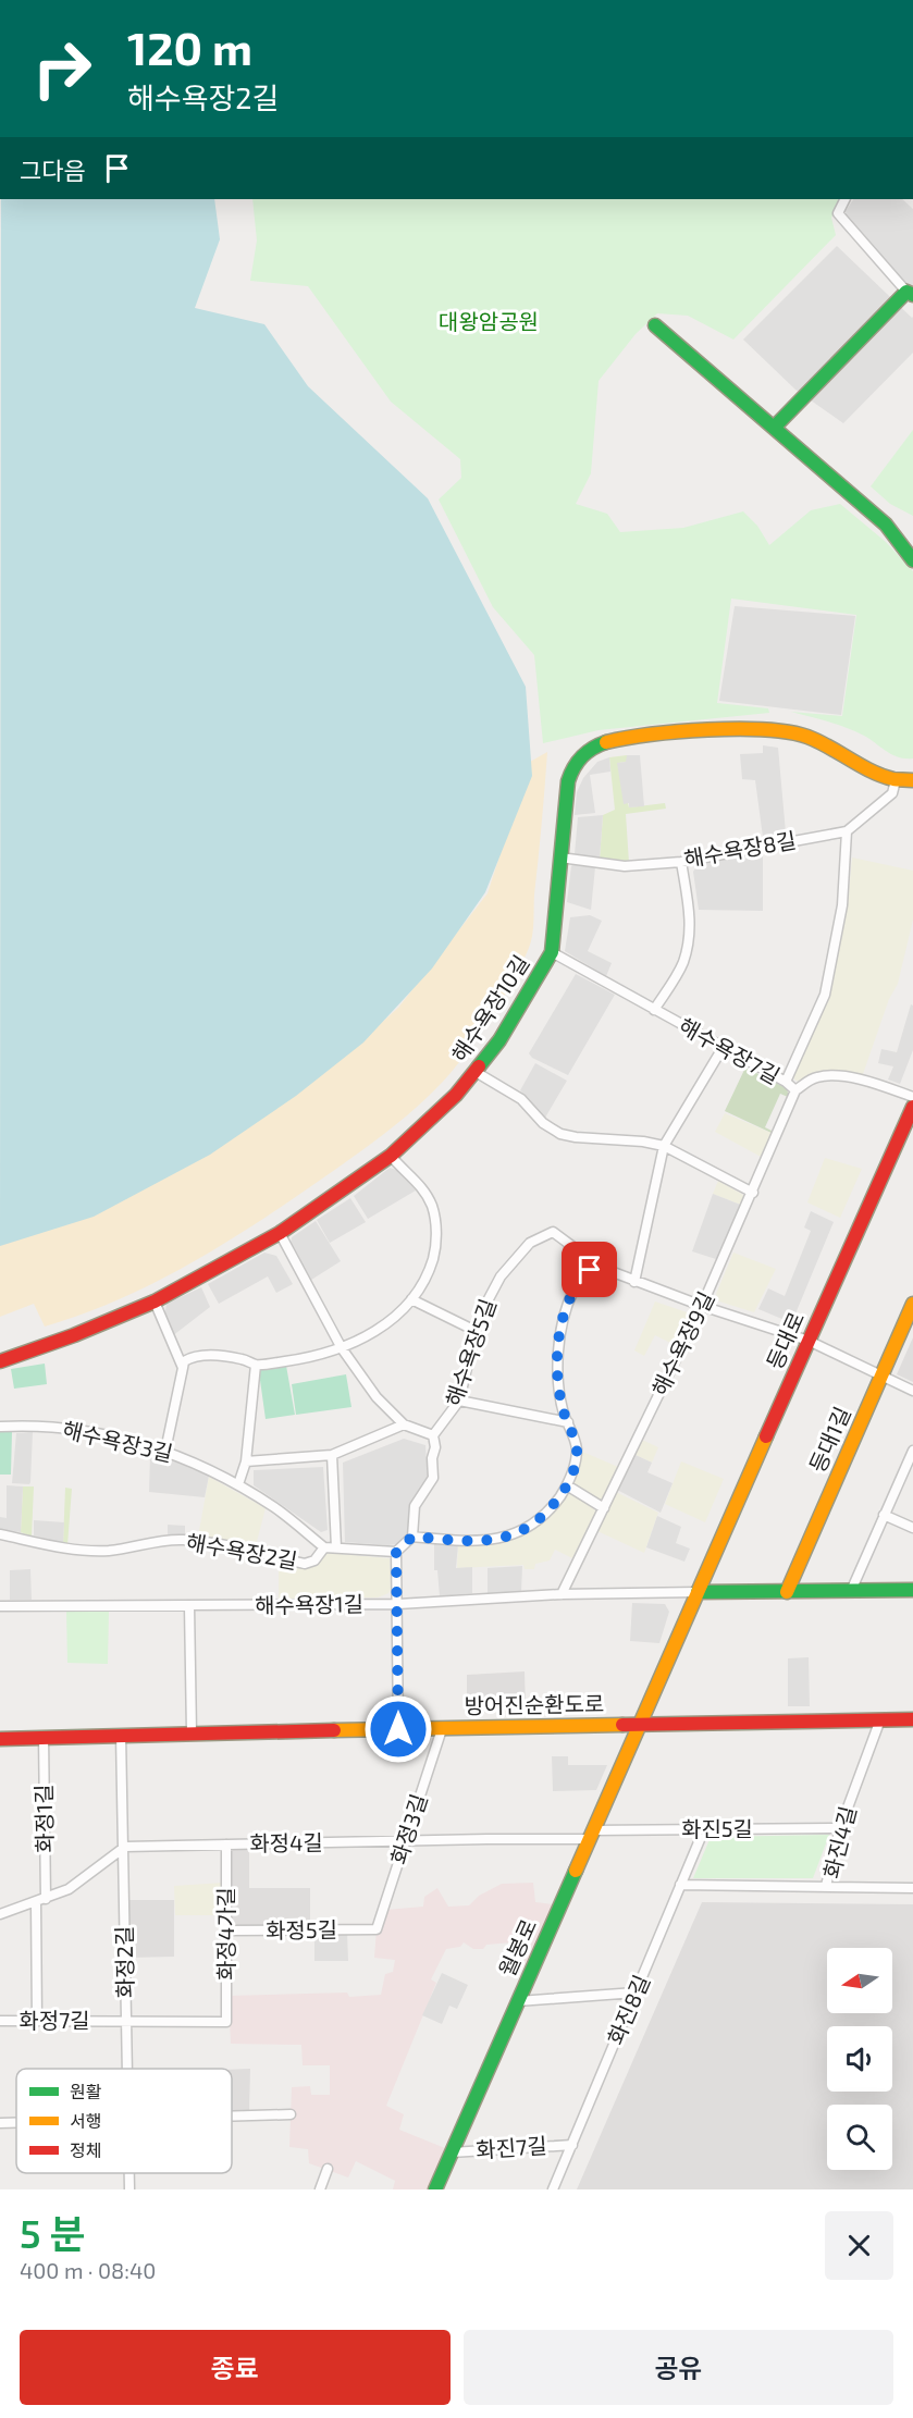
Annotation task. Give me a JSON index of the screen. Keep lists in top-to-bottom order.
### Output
{
  "streets": {
    "street": [
      "해수욕장8길",
      "해수욕장10길",
      "해수욕장7길",
      "등대로",
      "해수욕장9길",
      "해수욕장5길",
      "등대1길",
      "해수욕장3길",
      "해수욕장2길",
      "해수욕장1길",
      "방어진순환도로",
      "화정1길",
      "화정3길",
      "화진5길",
      "화진4길",
      "화정4길",
      "화정5길",
      "화정4가길",
      "월봉로",
      "화정2길",
      "화진8길",
      "화정7길",
      "화진7길"
    ]
  },
  "crossings": [
    ["해수욕장8길", "해수욕장10길"],
    ["해수욕장10길", "해수욕장7길"],
    ["해수욕장7길", "해수욕장9길"],
    ["등대로", "해수욕장5길"],
    ["등대로", "해수욕장1길"],
    ["등대로", "방어진순환도로"],
    ["등대로", "월봉로"],
    ["해수욕장9길", "해수욕장5길"],
    ["해수욕장9길", "해수욕장1길"],
    ["해수욕장5길", "등대1길"],
    ["해수욕장3길", "해수욕장2길"],
    ["방어진순환도로", "화정1길"],
    ["방어진순환도로", "화정3길"],
    ["방어진순환도로", "화진4길"],
    ["방어진순환도로", "월봉로"],
    ["방어진순환도로", "화정2길"],
    ["화정3길", "화정4길"],
    ["화정3길", "화정5길"],
    ["화진5길", "화진4길"],
    ["화진5길", "화정4길"],
    ["화진5길", "월봉로"],
    ["화진5길", "화진8길"],
    ["화정4길", "화정4가길"],
    ["화정4길", "월봉로"],
    ["화정4길", "화정2길"],
    ["화정5길", "화정4가길"],
    ["화정4가길", "화정7길"],
    ["월봉로", "화진7길"],
    ["화정2길", "화정7길"],
    ["화진8길", "화진7길"]
  ],
  "parks": ["대왕암공원"],
  "legend": ["원활", "서행", "정체"],
  "north": "left",
  "page": {
    "turn": ["120 m", "해수욕장2길"],
    "then": "그다음",
    "heading": ["5 분", "400 m · 08:40"],
    "buttons": ["종료", "공유"]
  }
}
